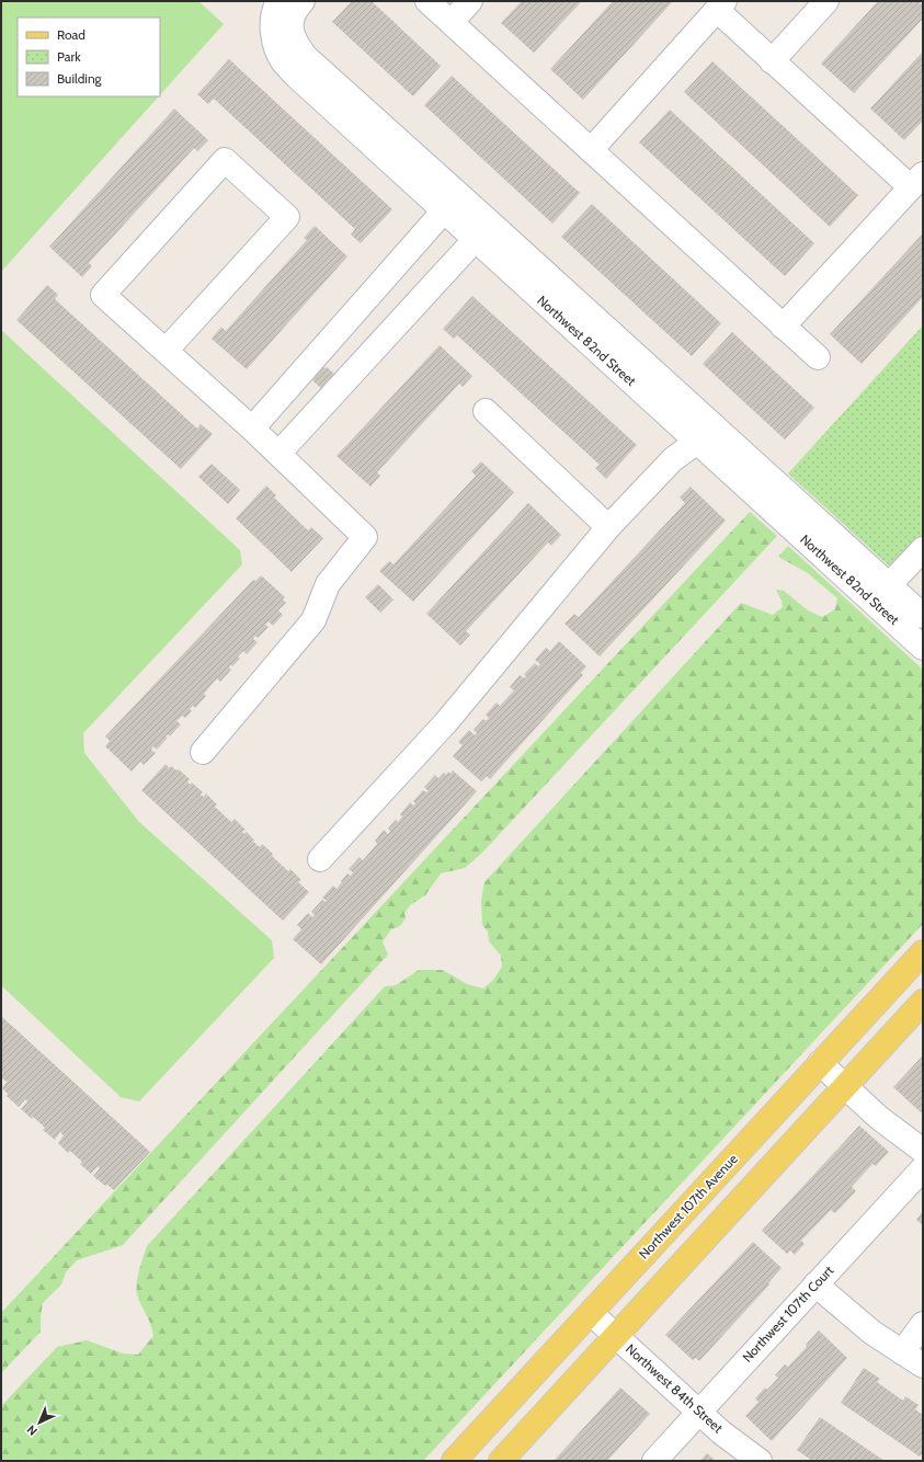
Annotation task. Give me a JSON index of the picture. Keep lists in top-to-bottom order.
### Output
{
  "streets": {
    "main road": ["Northwest 107th Avenue"],
    "street": ["Northwest 82nd Street", "Northwest 107th Court", "Northwest 84th Street"]
  },
  "crossings": [
    ["Northwest 107th Avenue", "Northwest 84th Street"],
    ["Northwest 107th Court", "Northwest 84th Street"]
  ],
  "legend": ["Road", "Park", "Building"],
  "north": "bottom left"
}
